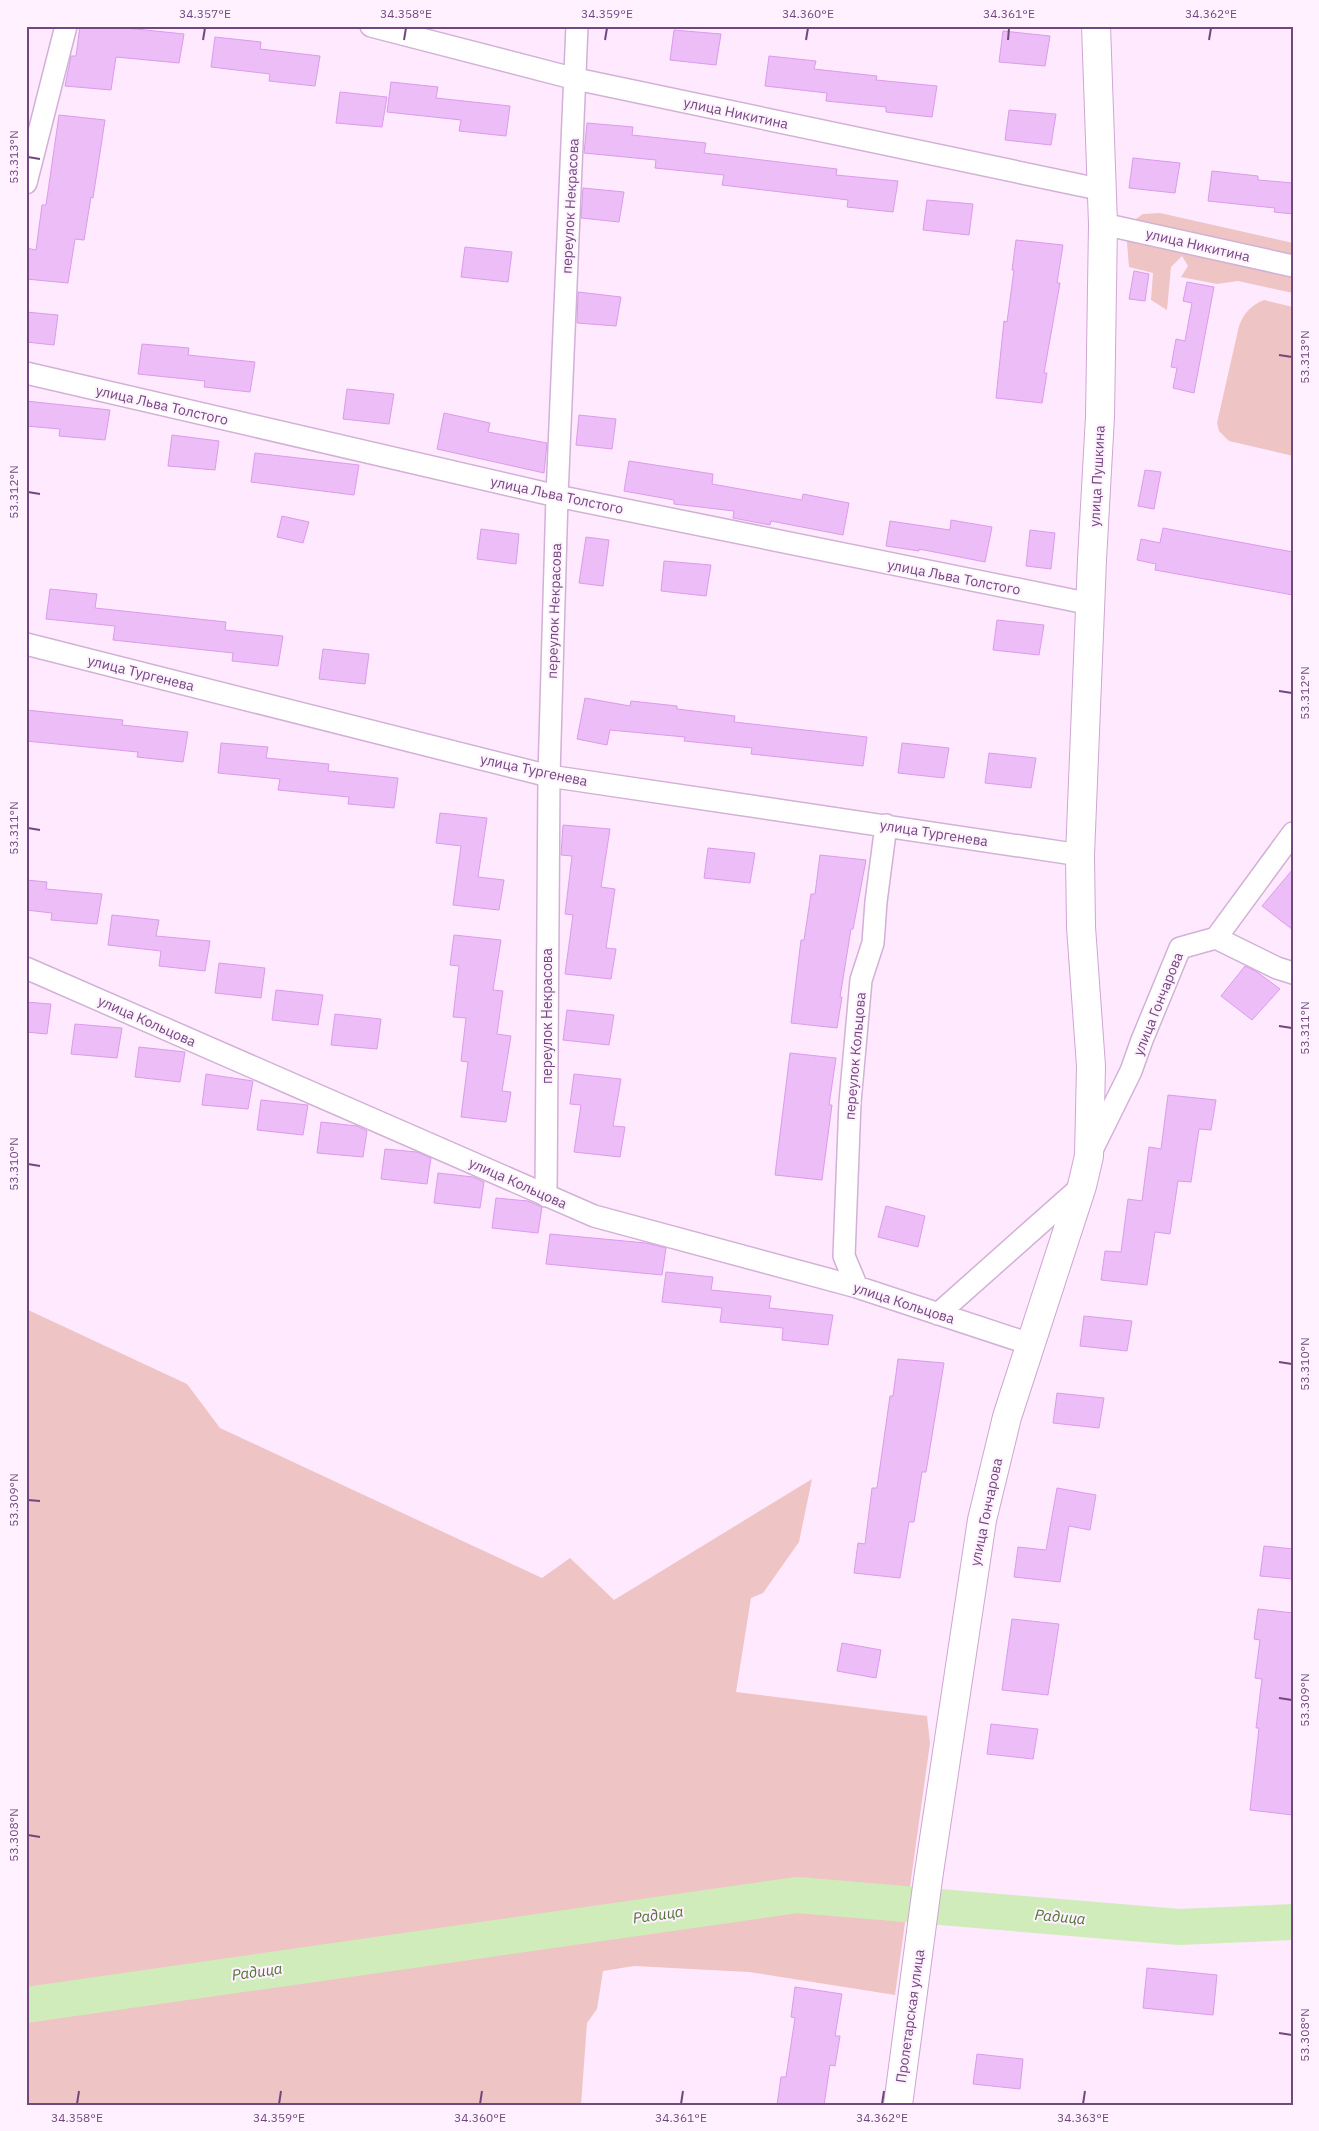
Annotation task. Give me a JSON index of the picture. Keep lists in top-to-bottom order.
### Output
{
  "streets": {
    "street": [
      "улица Никитина",
      "переулок Некрасова",
      "улица Льва Толстого",
      "улица Пушкина",
      "улица Тургенева",
      "улица Гончарова",
      "улица Кольцова",
      "переулок Кольцова",
      "Пролетарская улица"
    ]
  },
  "crossings": [
    ["улица Никитина", "переулок Некрасова"],
    ["улица Никитина", "улица Пушкина"],
    ["переулок Некрасова", "улица Льва Толстого"],
    ["переулок Некрасова", "улица Тургенева"],
    ["переулок Некрасова", "улица Кольцова"],
    ["улица Льва Толстого", "улица Пушкина"],
    ["улица Пушкина", "улица Тургенева"],
    ["улица Пушкина", "улица Гончарова"],
    ["улица Тургенева", "переулок Кольцова"],
    ["улица Гончарова", "улица Кольцова"],
    ["улица Гончарова", "Пролетарская улица"],
    ["улица Кольцова", "переулок Кольцова"]
  ],
  "water": ["Радица"],
  "coordinates": [
    "34.357°E",
    "34.358°E",
    "34.359°E",
    "34.360°E",
    "34.361°E",
    "34.362°E",
    "53.313°N",
    "53.312°N",
    "53.311°N",
    "53.310°N",
    "53.309°N",
    "53.308°N",
    "34.363°E"
  ]
}
